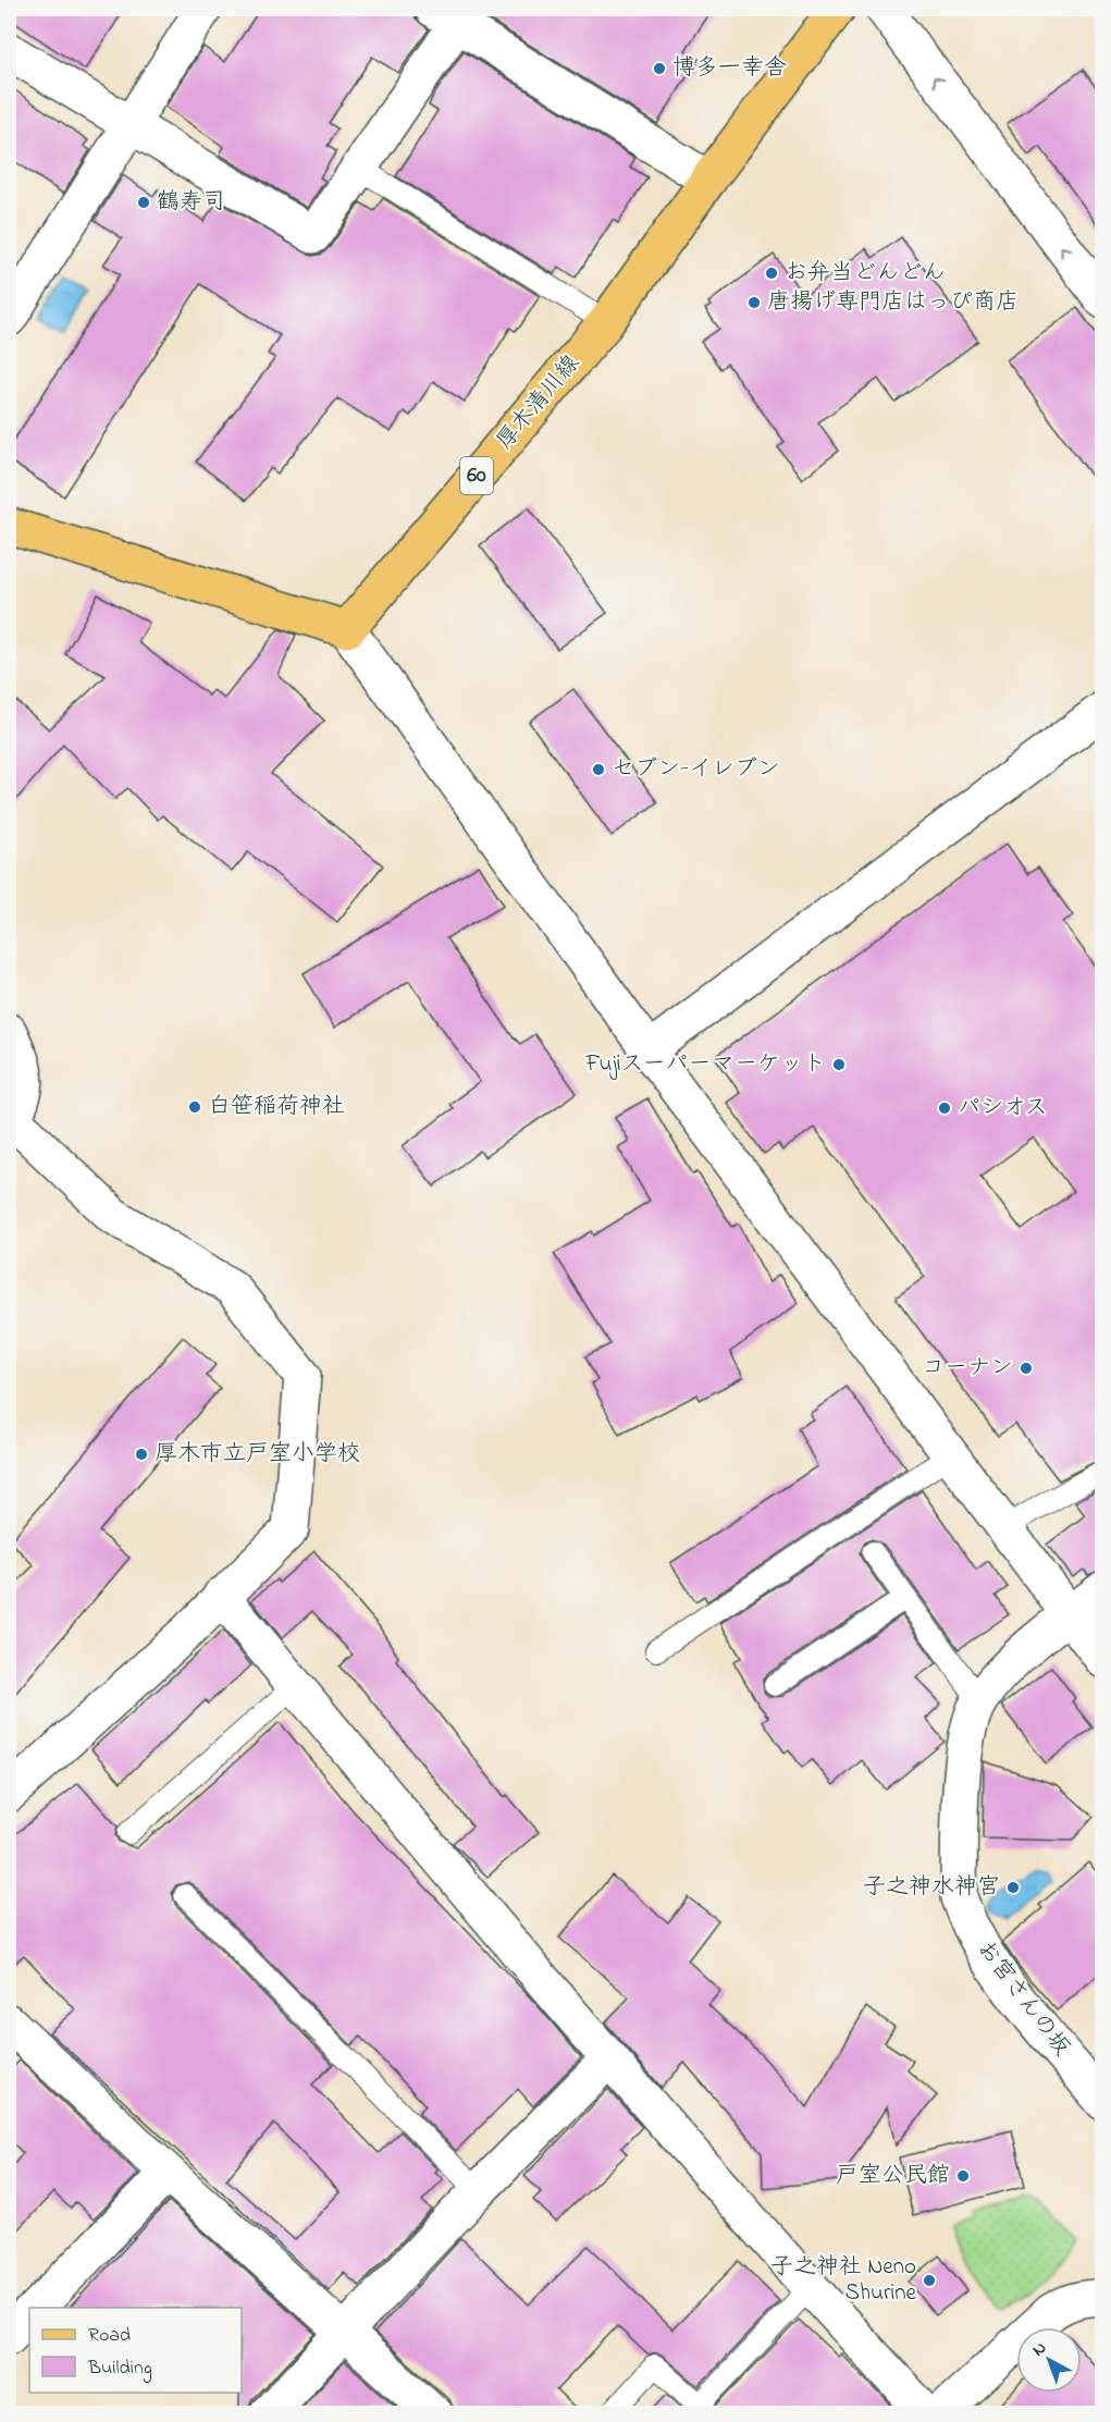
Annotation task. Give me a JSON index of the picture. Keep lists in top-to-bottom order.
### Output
{
  "streets": {
    "main road": ["厚木清川線", "60"],
    "street": ["お宮さんの坂"]
  },
  "places": [
    "博多一幸舎",
    "鶴寿司",
    "お弁当どんどん",
    "唐揚げ専門店はっぴ商店",
    "セブン-イレブン",
    "Fujiスーパーマーケット",
    "白笹稲荷神社",
    "パシオス",
    "コーナン",
    "厚木市立戸室小学校",
    "子之神水神宮",
    "戸室公民館",
    "子之神社 Neno Shurine"
  ],
  "legend": ["Road", "Building"],
  "north": "top left"
}
